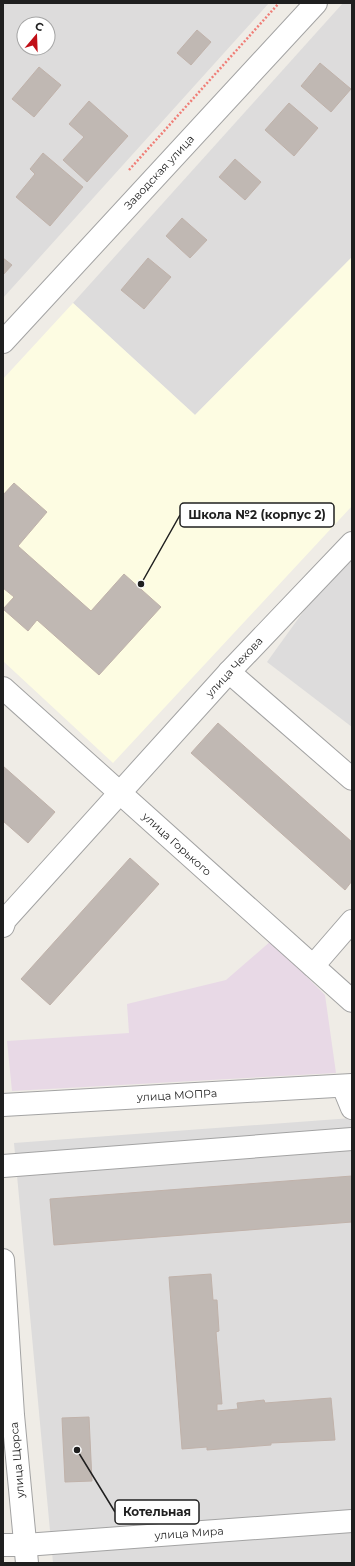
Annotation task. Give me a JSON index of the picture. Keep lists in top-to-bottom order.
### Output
{
  "streets": {
    "street": [
      "Заводская улица",
      "улица Чехова",
      "улица Горького",
      "улица МОПРа",
      "улица Щорса",
      "улица Мира"
    ]
  },
  "crossings": [
    ["улица Чехова", "улица Горького"],
    ["улица Щорса", "улица Мира"]
  ],
  "places": ["Школа №2 (корпус 2)", "Котельная"],
  "north": "top"
}
